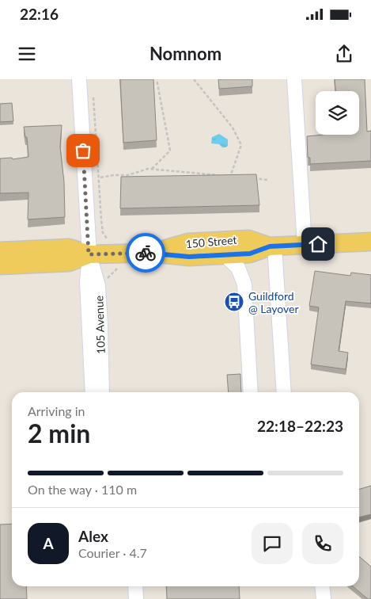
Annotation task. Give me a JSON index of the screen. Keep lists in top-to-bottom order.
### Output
{
  "streets": {
    "main road": ["150 Street"],
    "street": ["105 Avenue"]
  },
  "crossings": [
    ["150 Street", "105 Avenue"]
  ],
  "places": {
    "bus stop": ["Guildford @ Layover"]
  },
  "page": {
    "status": "22:16",
    "header": "Nomnom",
    "heading": ["2 min", "Arriving in", "22:18–22:23"],
    "panel": ["Alex", "Courier · 4.7"],
    "bar": "On the way · 110 m",
    "round": "A"
  }
}
